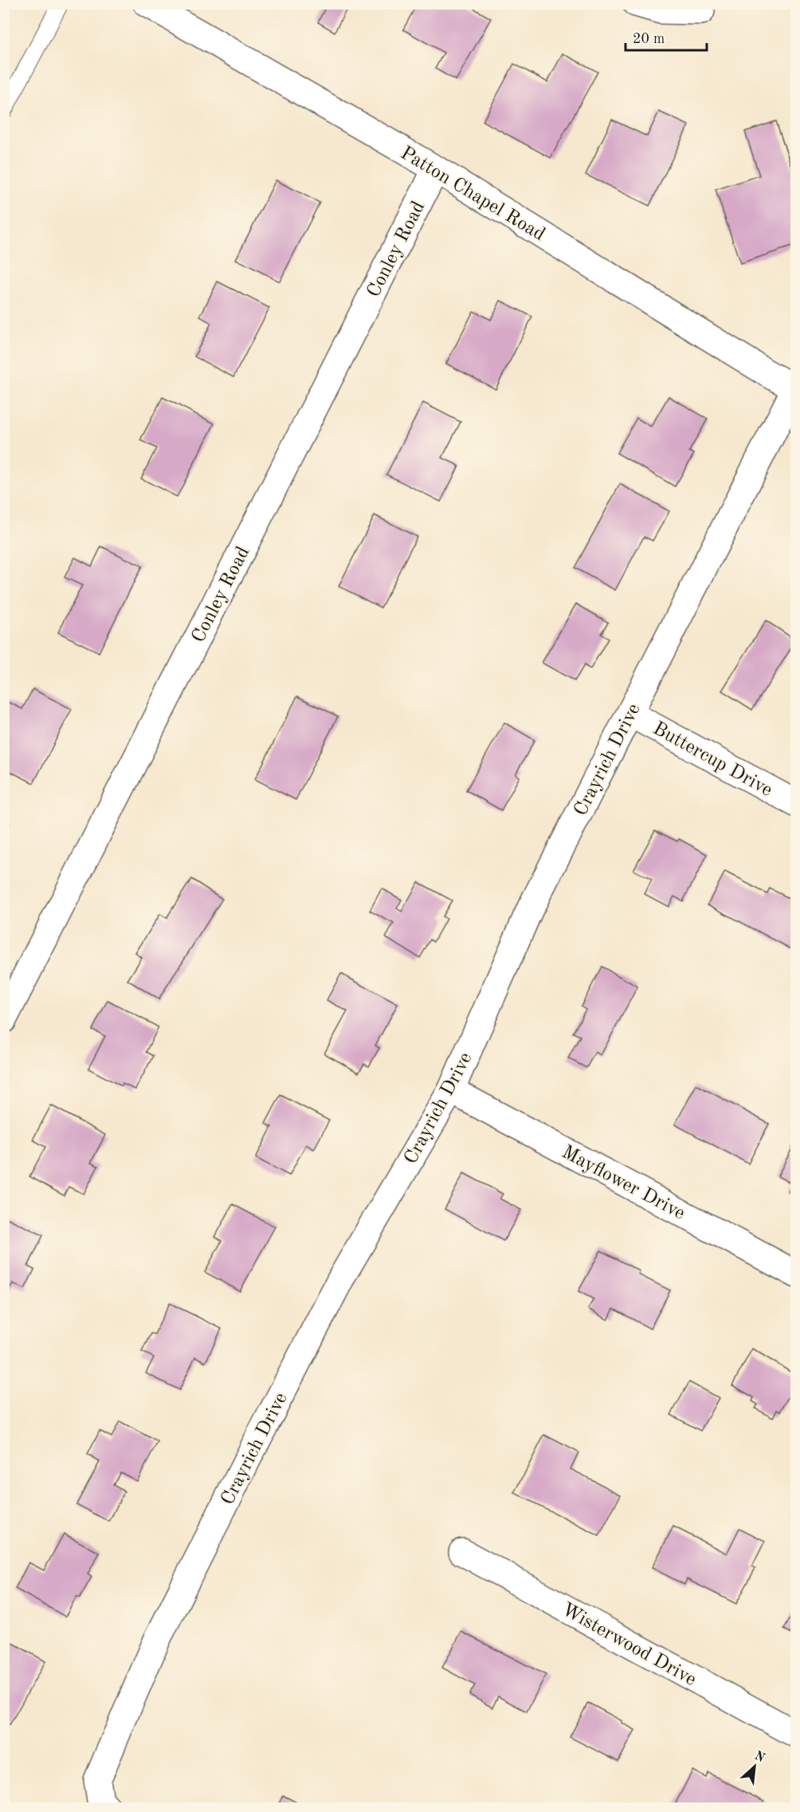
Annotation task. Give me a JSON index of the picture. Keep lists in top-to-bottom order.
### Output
{
  "streets": {
    "street": [
      "Patton Chapel Road",
      "Conley Road",
      "Buttercup Drive",
      "Crayrich Drive",
      "Mayflower Drive",
      "Wisterwood Drive"
    ]
  },
  "crossings": [
    ["Patton Chapel Road", "Conley Road"],
    ["Patton Chapel Road", "Crayrich Drive"],
    ["Buttercup Drive", "Crayrich Drive"],
    ["Crayrich Drive", "Mayflower Drive"]
  ],
  "scale_bar": "20 m",
  "north": "top right"
}
